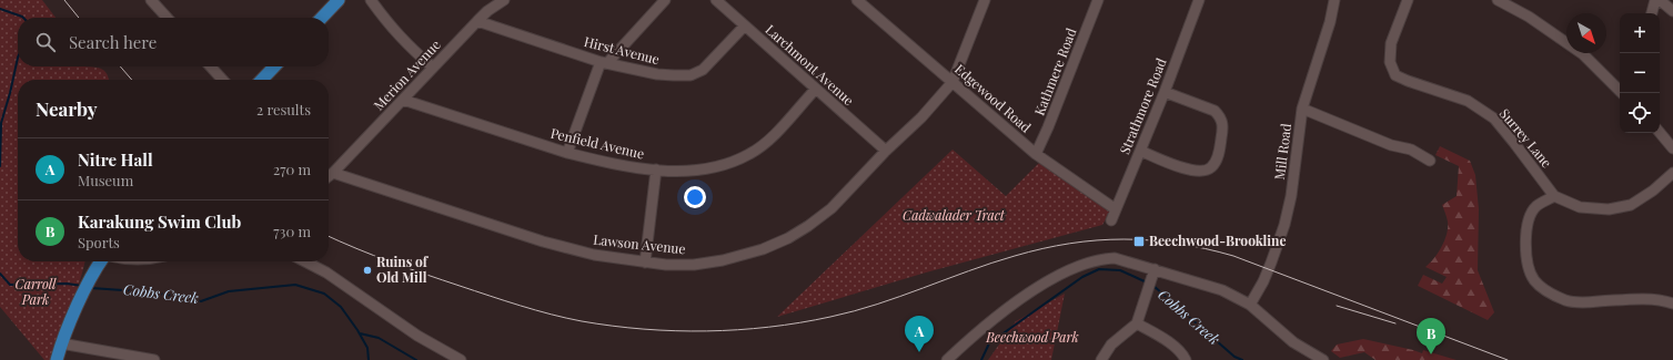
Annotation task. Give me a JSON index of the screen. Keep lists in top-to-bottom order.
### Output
{
  "streets": {
    "street": [
      "Hirst Avenue",
      "Larchmont Avenue",
      "Kathmere Road",
      "Merion Avenue",
      "Edgewood Road",
      "Strathmore Road",
      "Surrey Lane",
      "Penfield Avenue",
      "Mill Road",
      "Lawson Avenue"
    ]
  },
  "crossings": [
    ["Hirst Avenue", "Larchmont Avenue"],
    ["Hirst Avenue", "Merion Avenue"],
    ["Larchmont Avenue", "Penfield Avenue"],
    ["Larchmont Avenue", "Lawson Avenue"],
    ["Kathmere Road", "Edgewood Road"],
    ["Merion Avenue", "Penfield Avenue"],
    ["Merion Avenue", "Lawson Avenue"],
    ["Edgewood Road", "Strathmore Road"],
    ["Edgewood Road", "Lawson Avenue"]
  ],
  "water": ["Cobbs Creek"],
  "parks": ["Cadwalader Tract", "Carroll Park", "Beechwood Park"],
  "places": {
    "transit": ["Beechwood-Brookline"],
    "other": ["Ruins of Old Mill"]
  },
  "north": "bottom right",
  "page": {
    "map_buttons": ["+", "−"],
    "search": "Search here",
    "heading": ["Nearby", "2 results"],
    "list": [
      {
        "mark": "A",
        "name": "Nitre Hall",
        "note": "Museum",
        "value": "270 m"
      },
      {
        "mark": "B",
        "name": "Karakung Swim Club",
        "note": "Sports",
        "value": "730 m"
      }
    ],
    "pins": ["A", "B"]
  }
}
